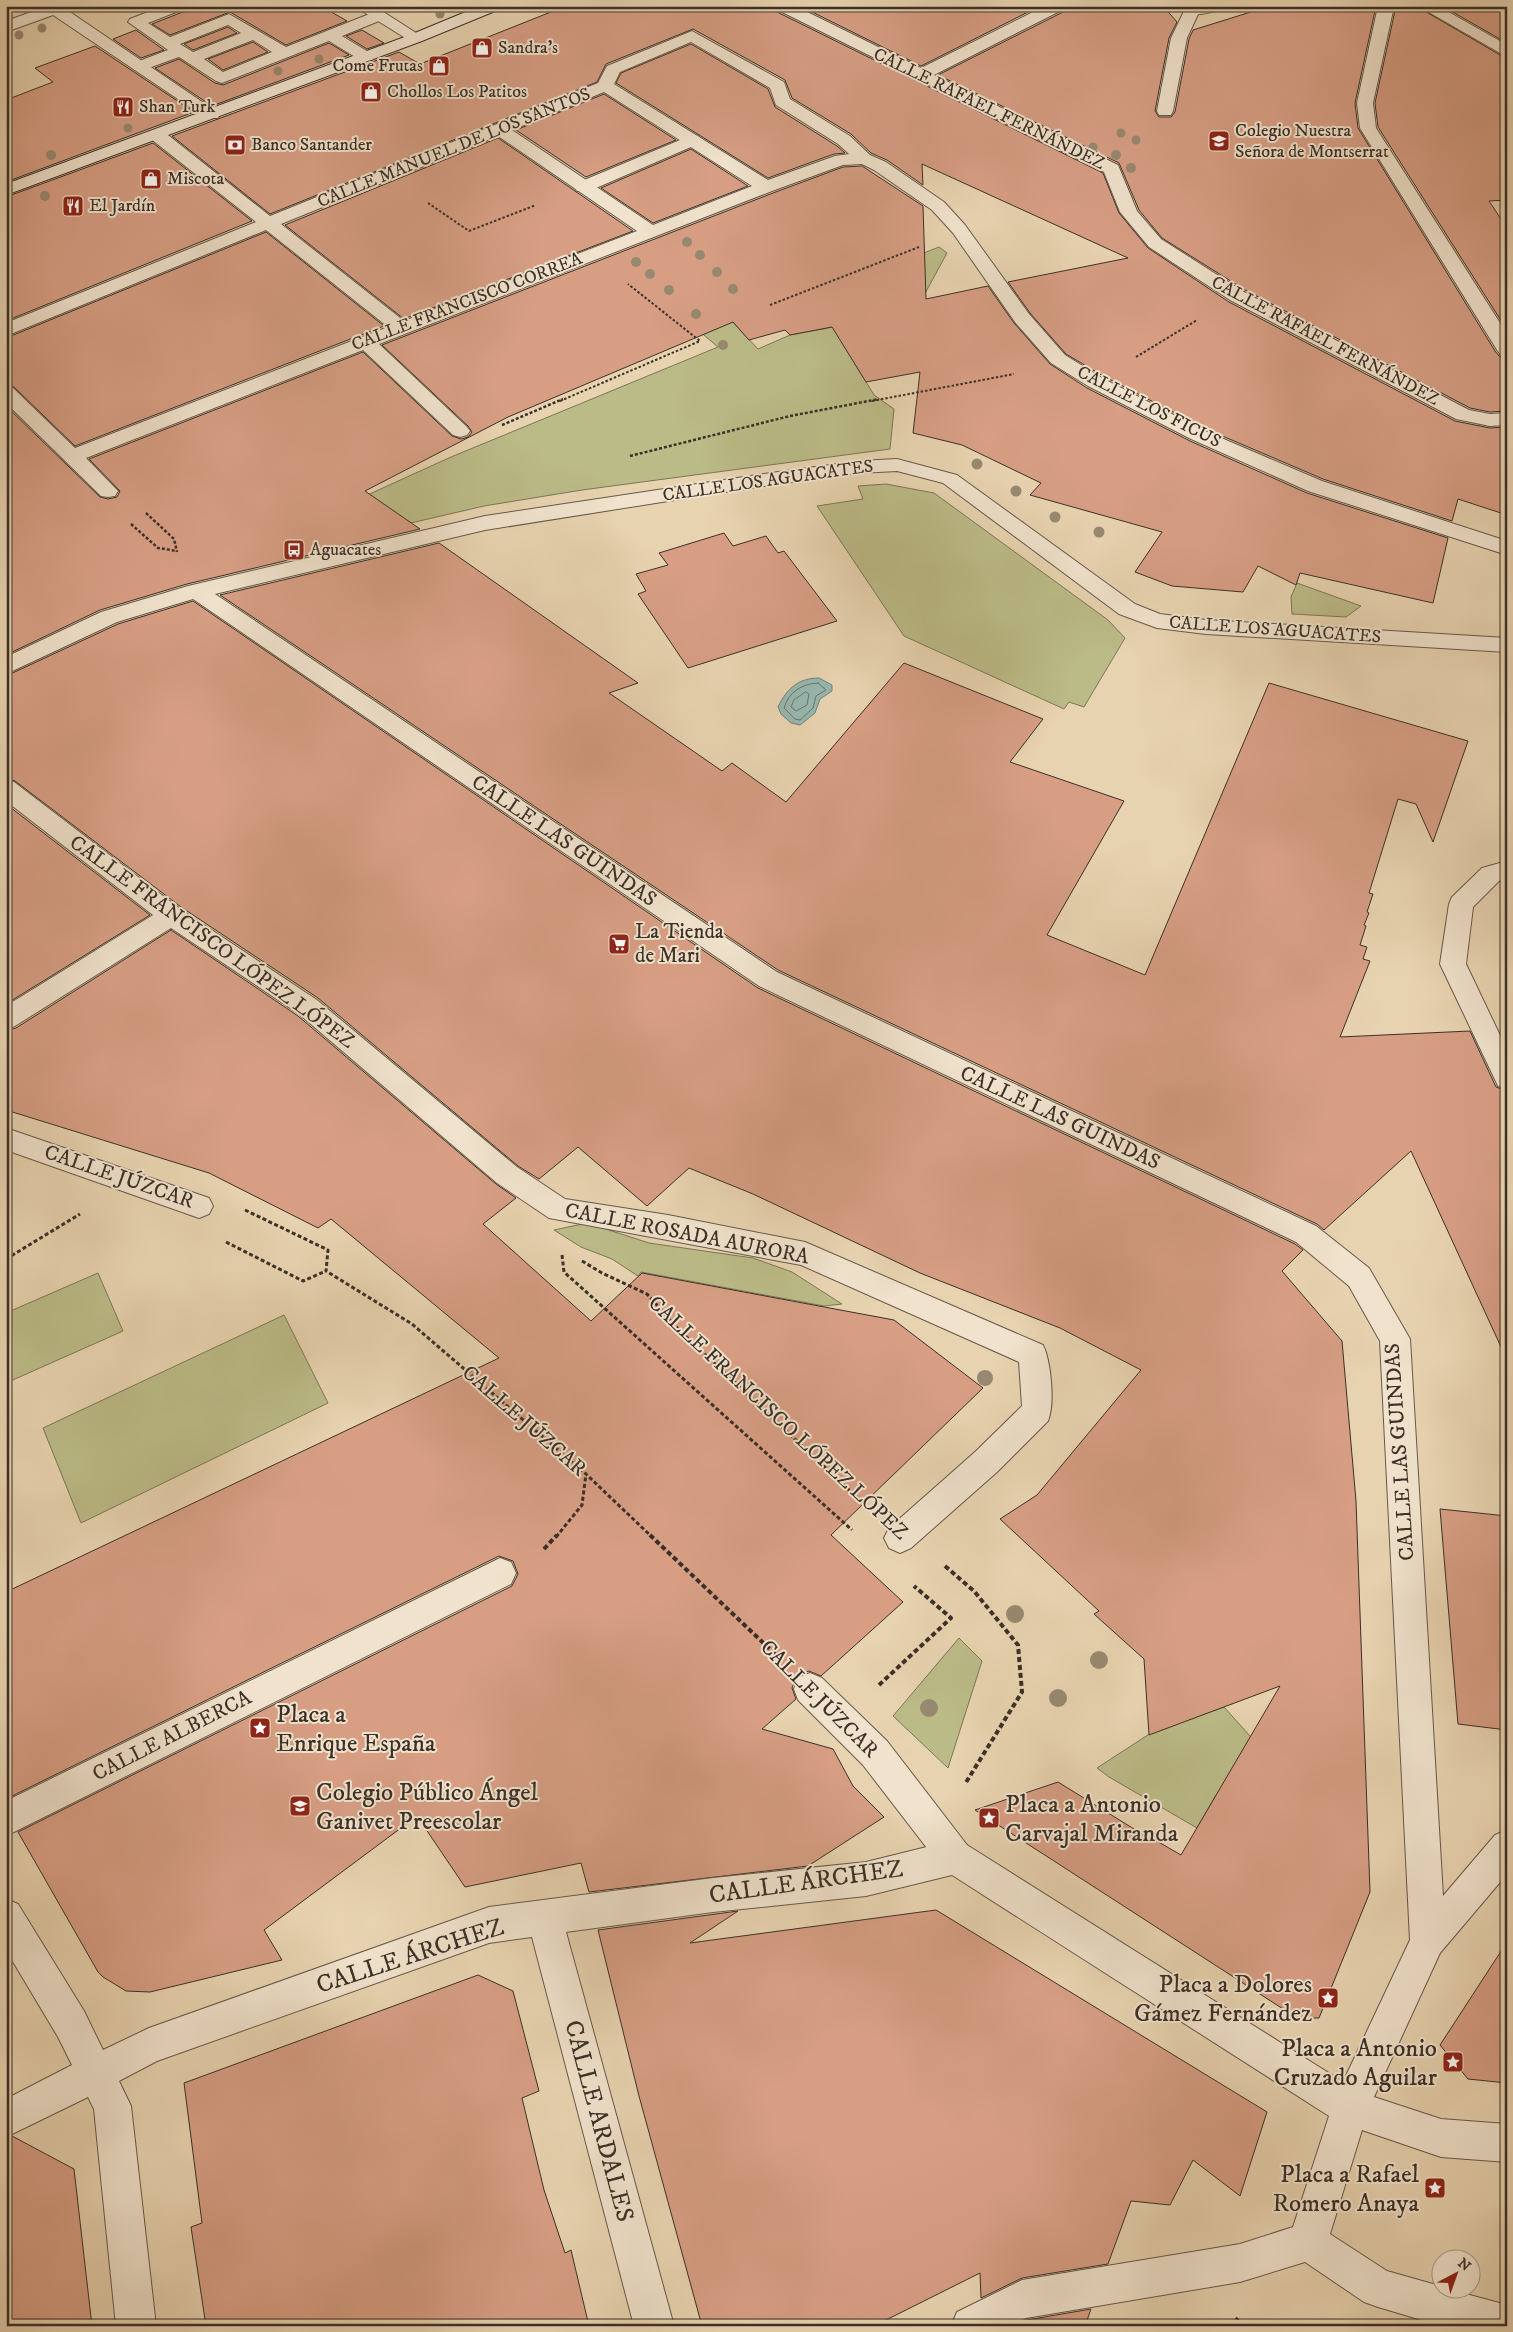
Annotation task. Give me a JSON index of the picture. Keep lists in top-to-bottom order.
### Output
{
  "streets": {
    "street": [
      "CALLE RAFAEL FERNÁNDEZ",
      "CALLE MANUEL DE LOS SANTOS",
      "CALLE FRANCISCO CORREA",
      "CALLE LOS FICUS",
      "CALLE LOS AGUACATES",
      "CALLE LAS GUINDAS",
      "CALLE FRANCISCO LÓPEZ LÓPEZ",
      "CALLE JÚZCAR",
      "CALLE ROSADA AURORA",
      "CALLE ALBERCA",
      "CALLE ÁRCHEZ",
      "CALLE ARDALES"
    ]
  },
  "crossings": [
    ["CALLE MANUEL DE LOS SANTOS", "CALLE FRANCISCO CORREA"],
    ["CALLE MANUEL DE LOS SANTOS", "CALLE LOS FICUS"],
    ["CALLE FRANCISCO CORREA", "CALLE LOS FICUS"],
    ["CALLE LOS AGUACATES", "CALLE LAS GUINDAS"],
    ["CALLE FRANCISCO LÓPEZ LÓPEZ", "CALLE ROSADA AURORA"],
    ["CALLE JÚZCAR", "CALLE ÁRCHEZ"],
    ["CALLE ÁRCHEZ", "CALLE ARDALES"]
  ],
  "places": {
    "shop": [
      "Sandra's",
      "Come Frutas",
      "Chollos Los Patitos",
      "Miscota"
    ],
    "restaurant": ["Shan Turk", "El Jardín"],
    "school or university": ["Colegio Nuestra Señora de Montserrat", "Colegio Público Ángel Ganivet Preescolar"],
    "bank": ["Banco Santander"],
    "bus stop": ["Aguacates"],
    "supermarket": ["La Tienda de Mari"],
    "place": [
      "Placa a Enrique España",
      "Placa a Antonio Carvajal Miranda",
      "Placa a Dolores Gámez Fernández",
      "Placa a Antonio Cruzado Aguilar",
      "Placa a Rafael Romero Anaya"
    ]
  },
  "north": "top right"
}
